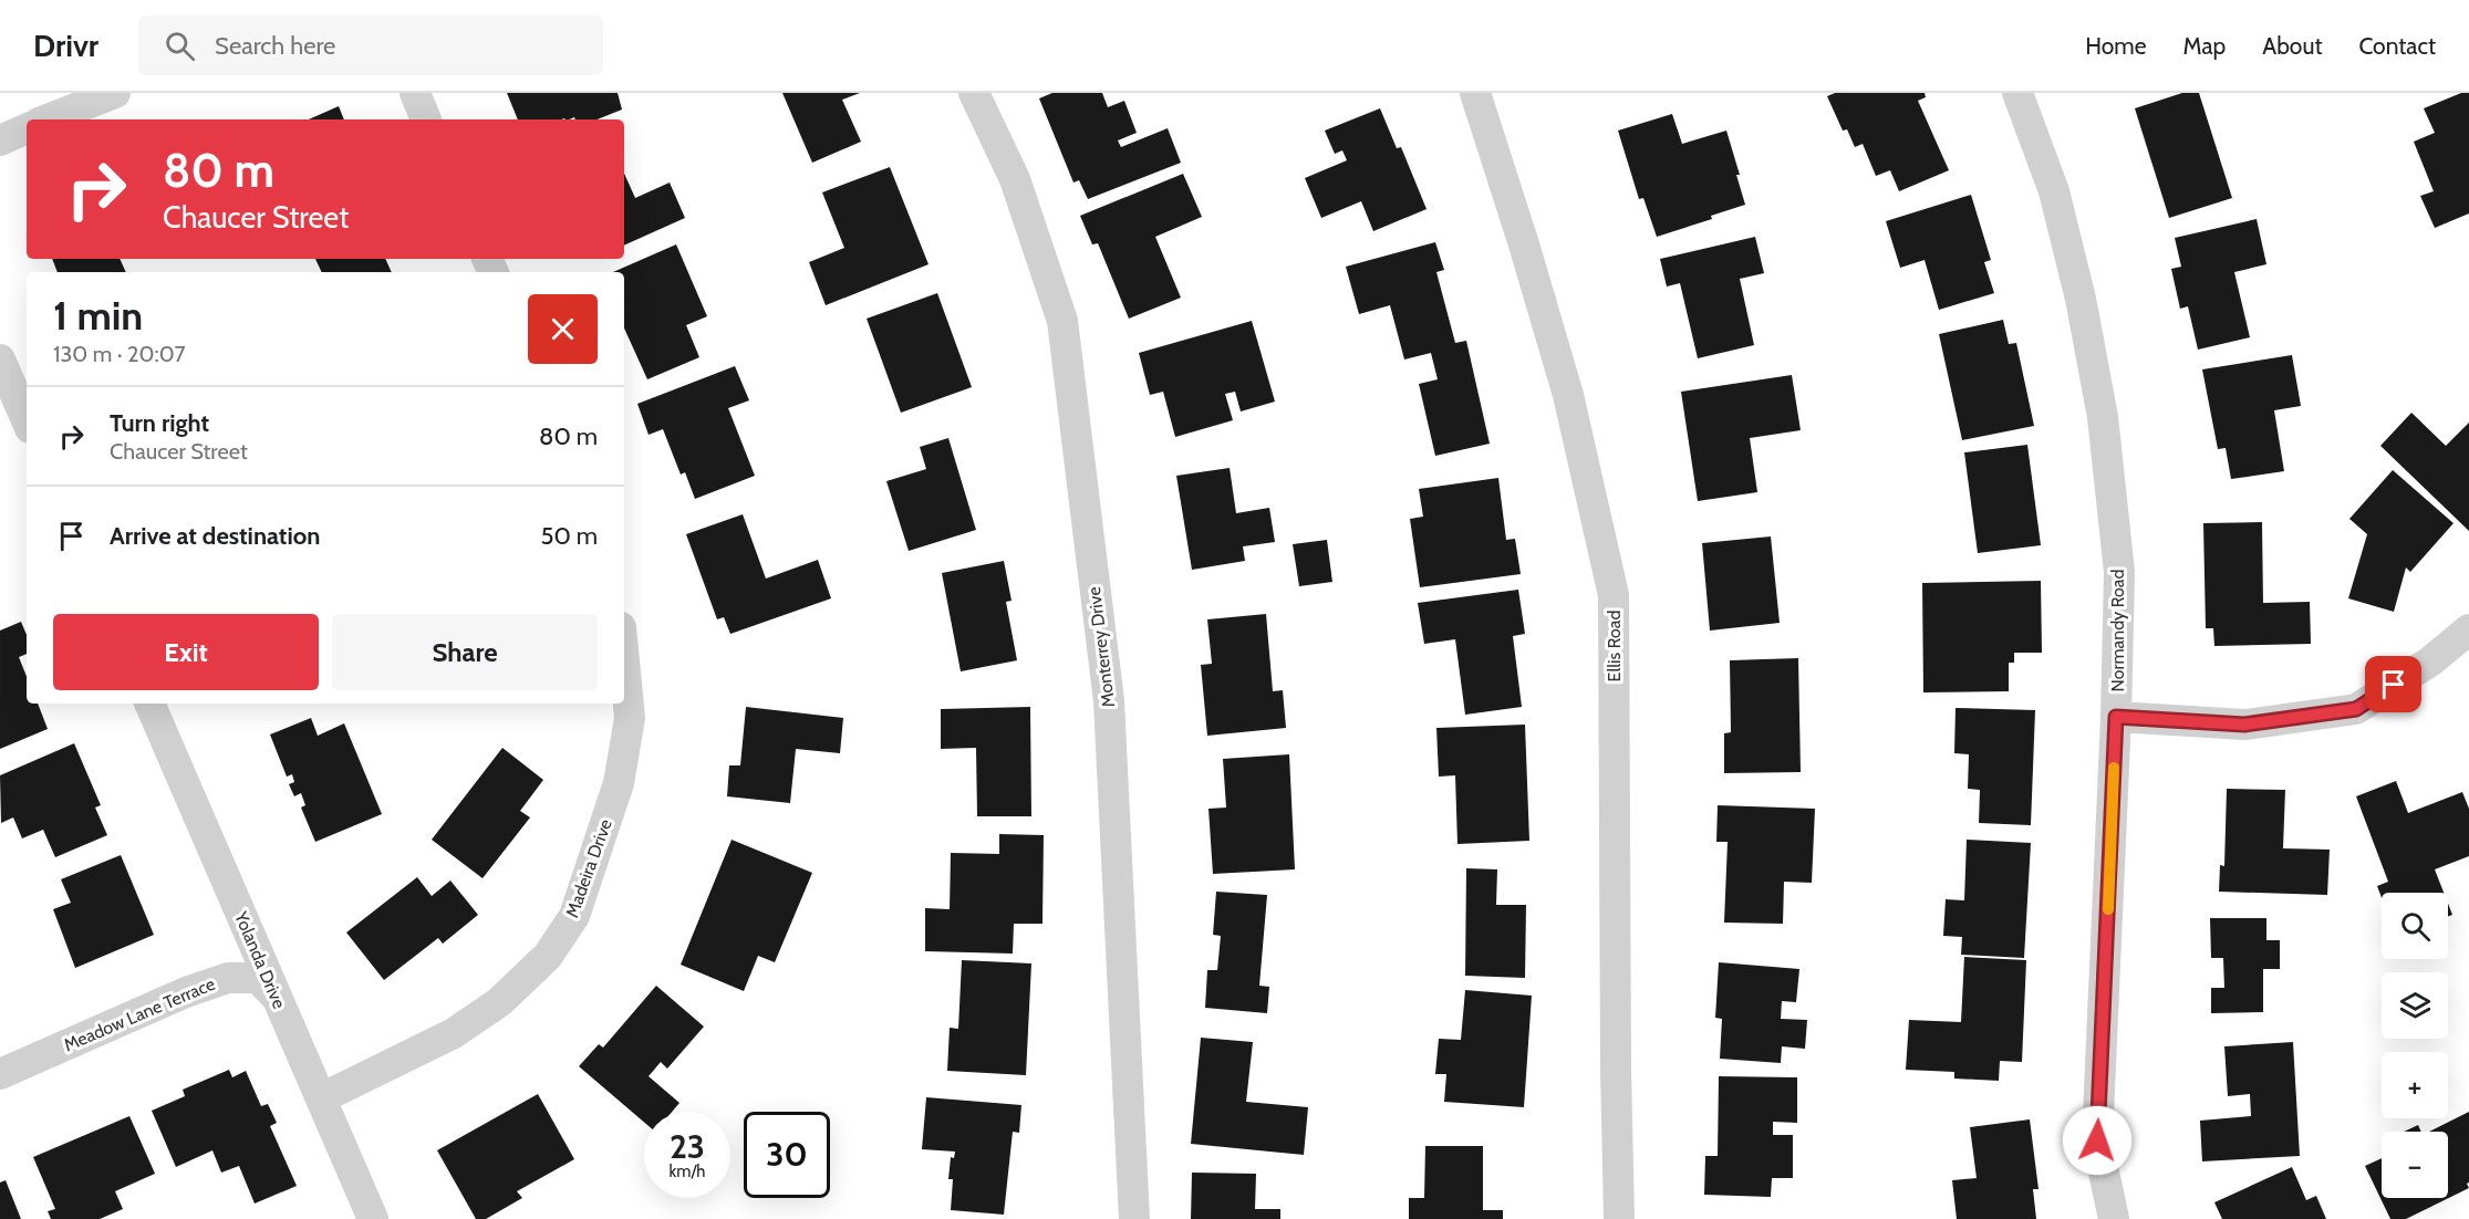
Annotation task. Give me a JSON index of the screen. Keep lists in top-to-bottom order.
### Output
{
  "streets": {
    "street": [
      "Normandy Road",
      "Ellis Road",
      "Monterrey Drive",
      "Madeira Drive",
      "Yolanda Drive",
      "Meadow Lane Terrace"
    ]
  },
  "crossings": [
    ["Madeira Drive", "Yolanda Drive"],
    ["Yolanda Drive", "Meadow Lane Terrace"]
  ],
  "page": {
    "header": "Drivr",
    "search": "Search here",
    "nav": [
      "Home",
      "Map",
      "About",
      "Contact"
    ],
    "turn": ["80 m", "Chaucer Street"],
    "heading": ["1 min", "130 m · 20:07"],
    "list": [
      {
        "name": "Turn right",
        "note": "Chaucer Street",
        "value": "80 m"
      },
      {
        "name": "Arrive at destination",
        "value": "50 m"
      }
    ],
    "buttons": ["Exit", "Share"],
    "map_buttons": ["+", "−"],
    "speed": "23 km/h",
    "limit": "30"
  }
}
